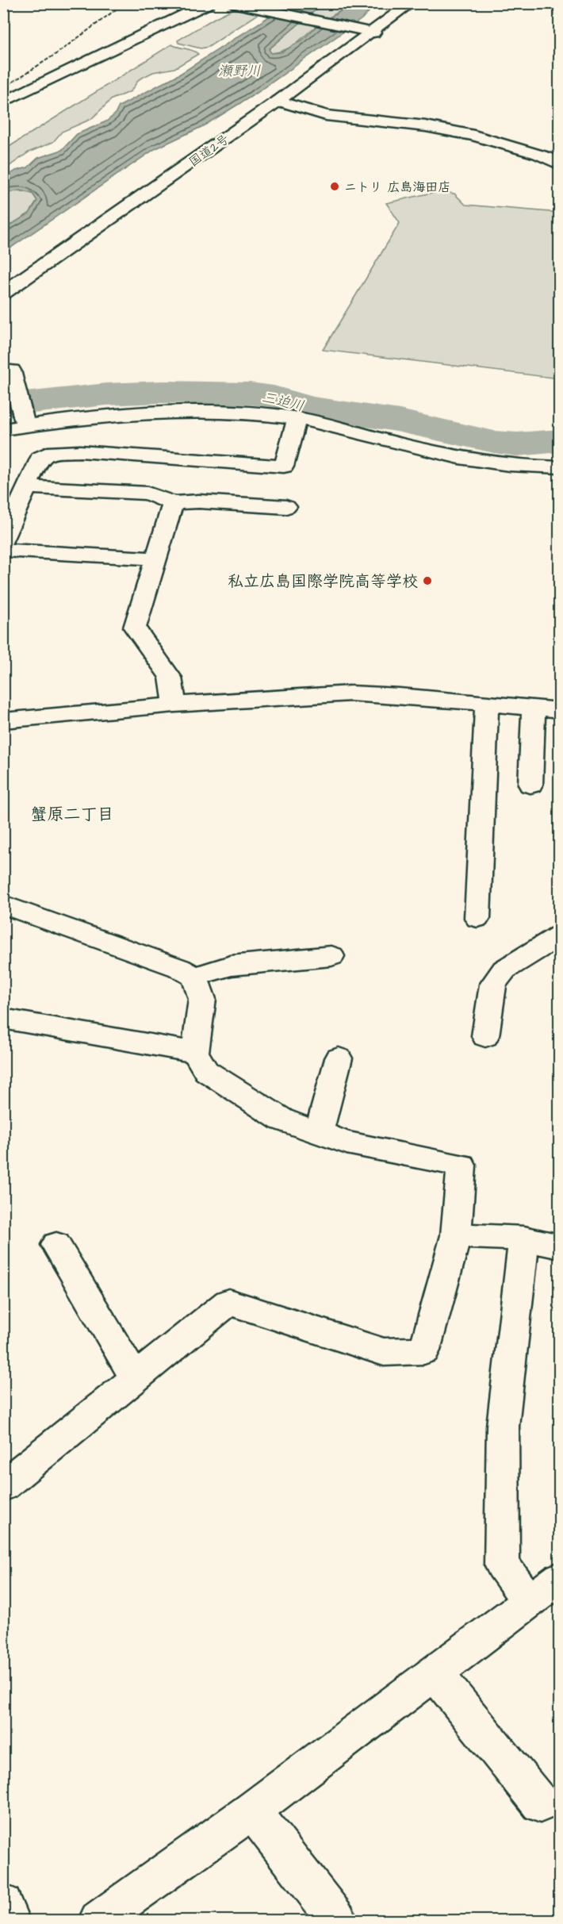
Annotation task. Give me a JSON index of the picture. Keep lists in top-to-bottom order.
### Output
{
  "streets": {
    "main road": ["国道2号"]
  },
  "districts": ["蟹原二丁目"],
  "water": ["瀬野川", "三迫川"],
  "places": ["ニトリ 広島海田店", "私立広島国際学院高等学校"]
}
